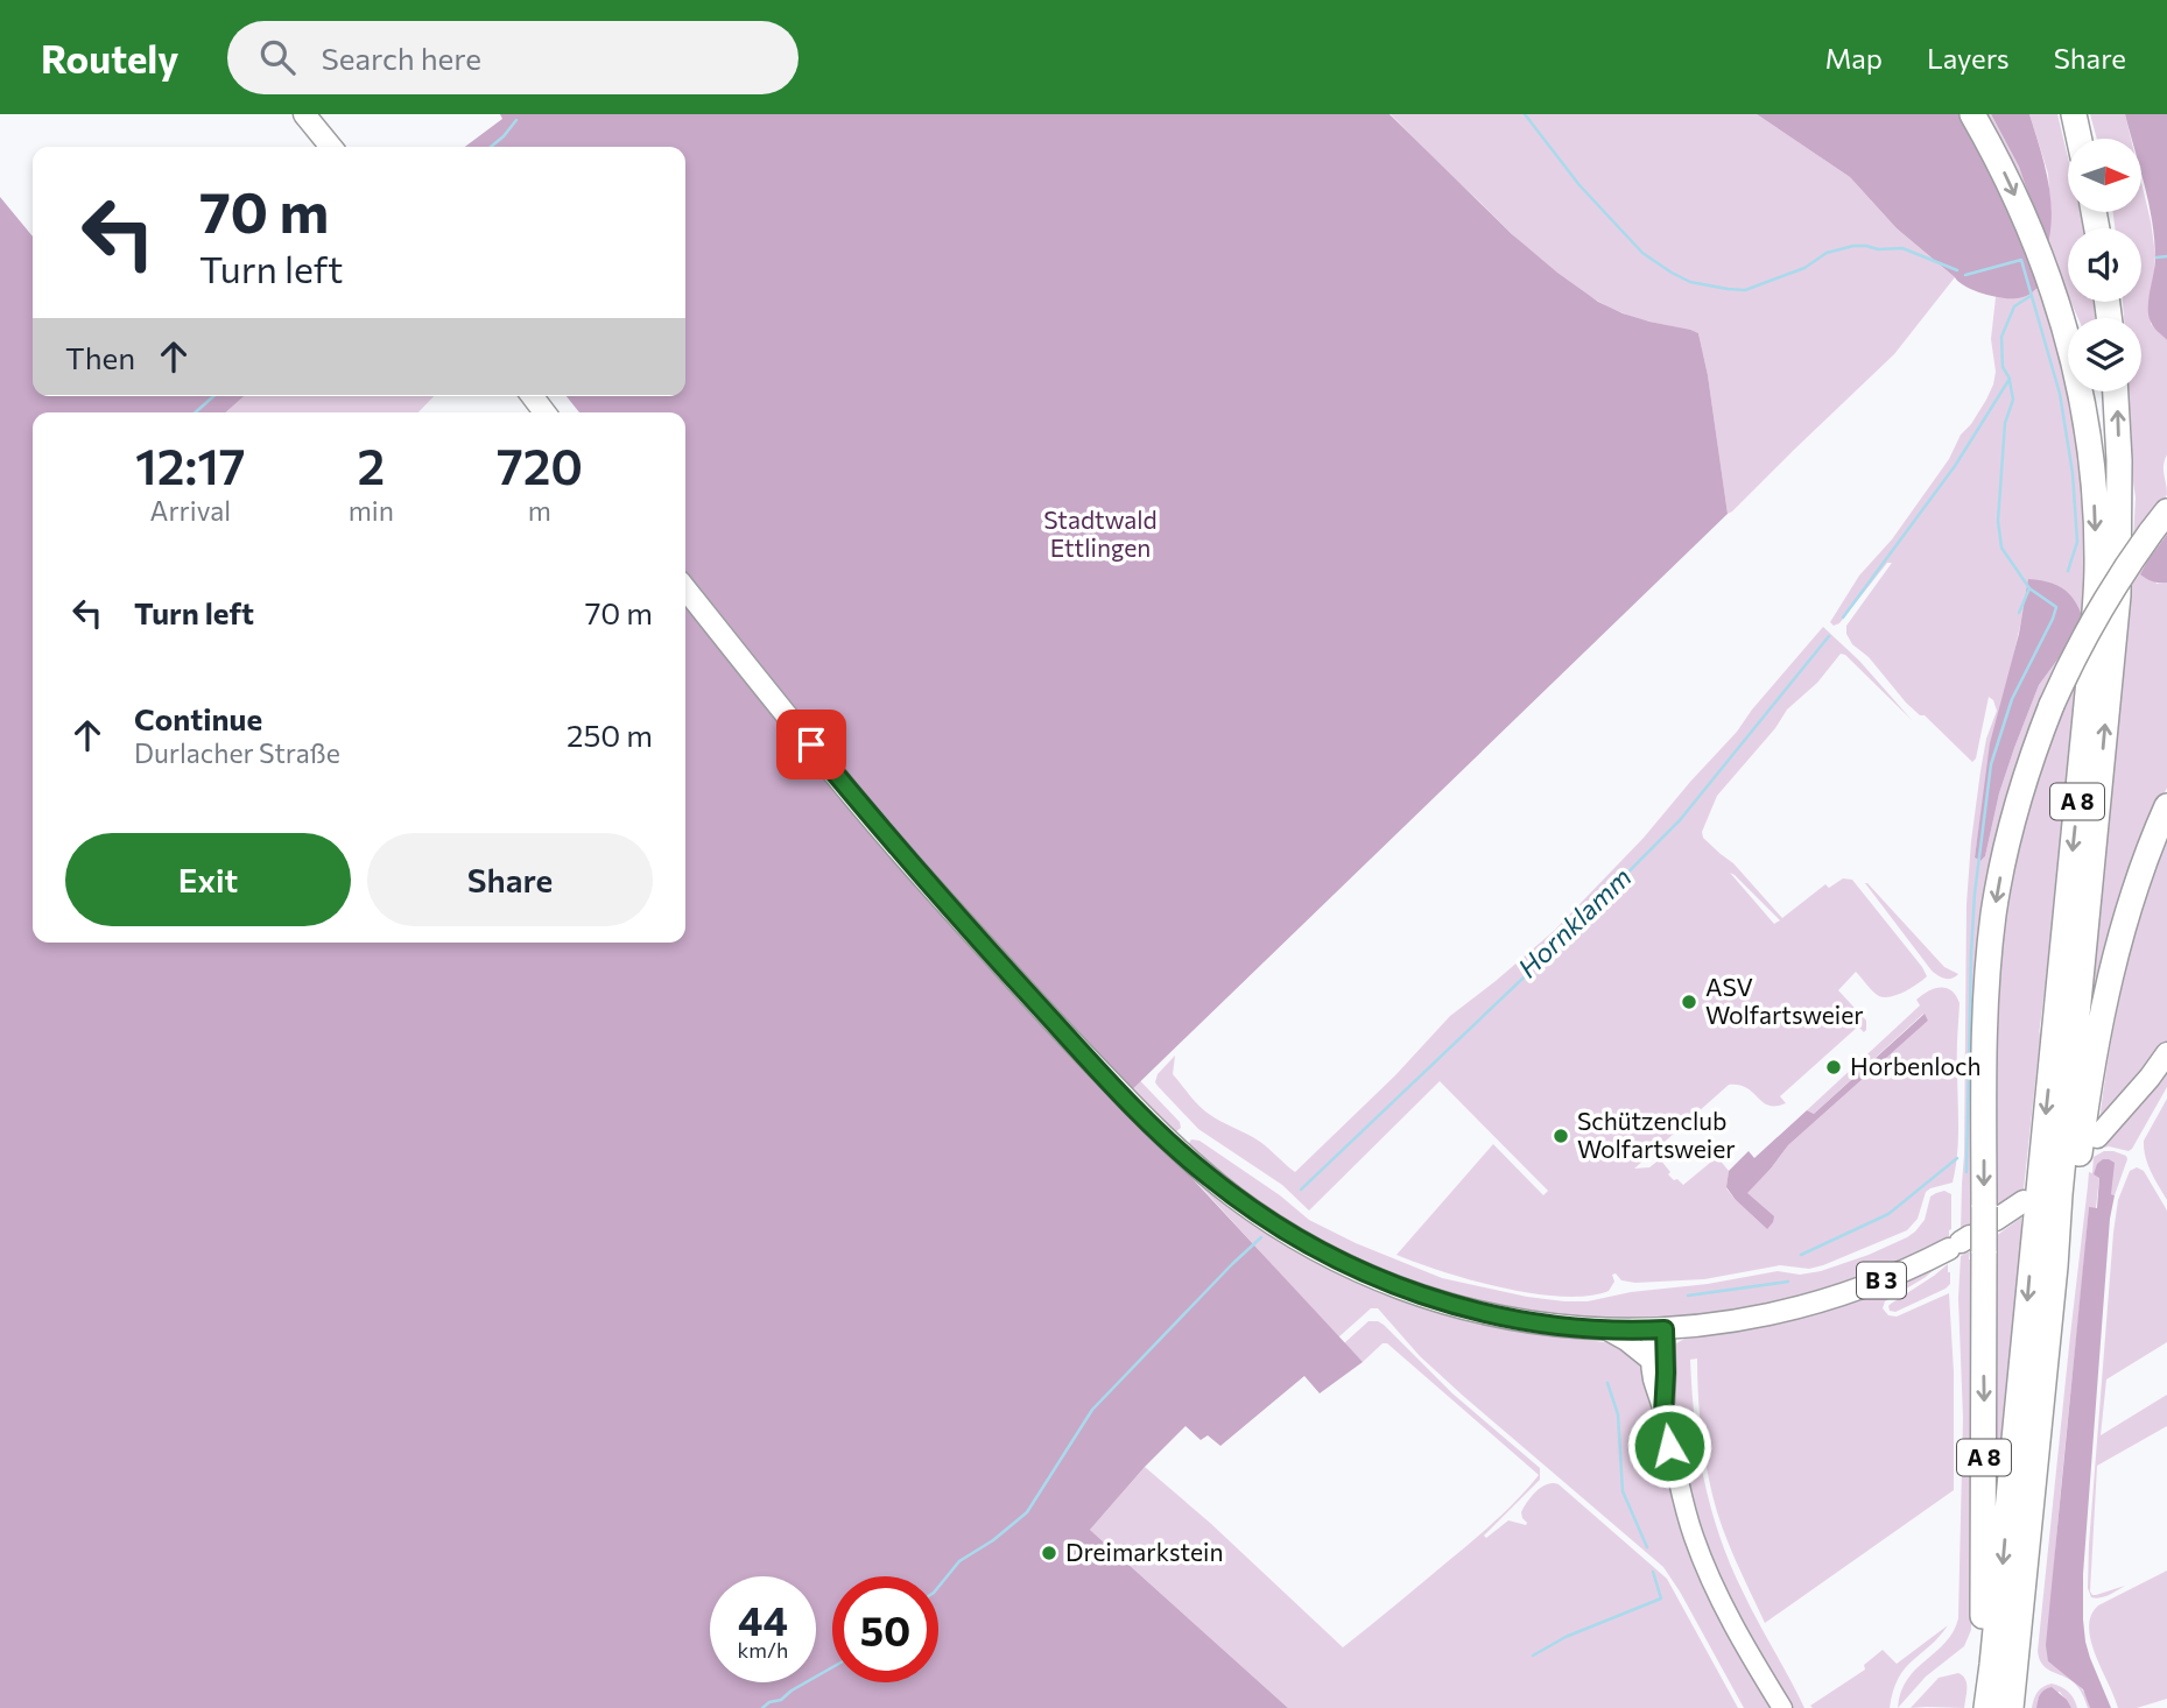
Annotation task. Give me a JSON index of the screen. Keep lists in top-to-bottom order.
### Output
{
  "streets": {
    "highway": ["A 8"],
    "main road": ["B 3"]
  },
  "crossings": [
    ["A 8", "B 3"]
  ],
  "water": ["Hornklamm"],
  "parks": ["Stadtwald Ettlingen"],
  "places": [
    "ASV Wolfartsweier",
    "Horbenloch",
    "Schützenclub Wolfartsweier",
    "Dreimarkstein"
  ],
  "north": "right",
  "page": {
    "header": "Routely",
    "search": "Search here",
    "nav": ["Map", "Layers", "Share"],
    "turn": ["70 m", "Turn left"],
    "then": "Then",
    "eta": [
      "12:17",
      "Arrival",
      "2",
      "min",
      "720",
      "m"
    ],
    "list": [
      {
        "name": "Turn left",
        "value": "70 m"
      },
      {
        "name": "Continue",
        "note": "Durlacher Straße",
        "value": "250 m"
      }
    ],
    "buttons": ["Exit", "Share"],
    "speed": "44 km/h",
    "limit": "50"
  }
}
